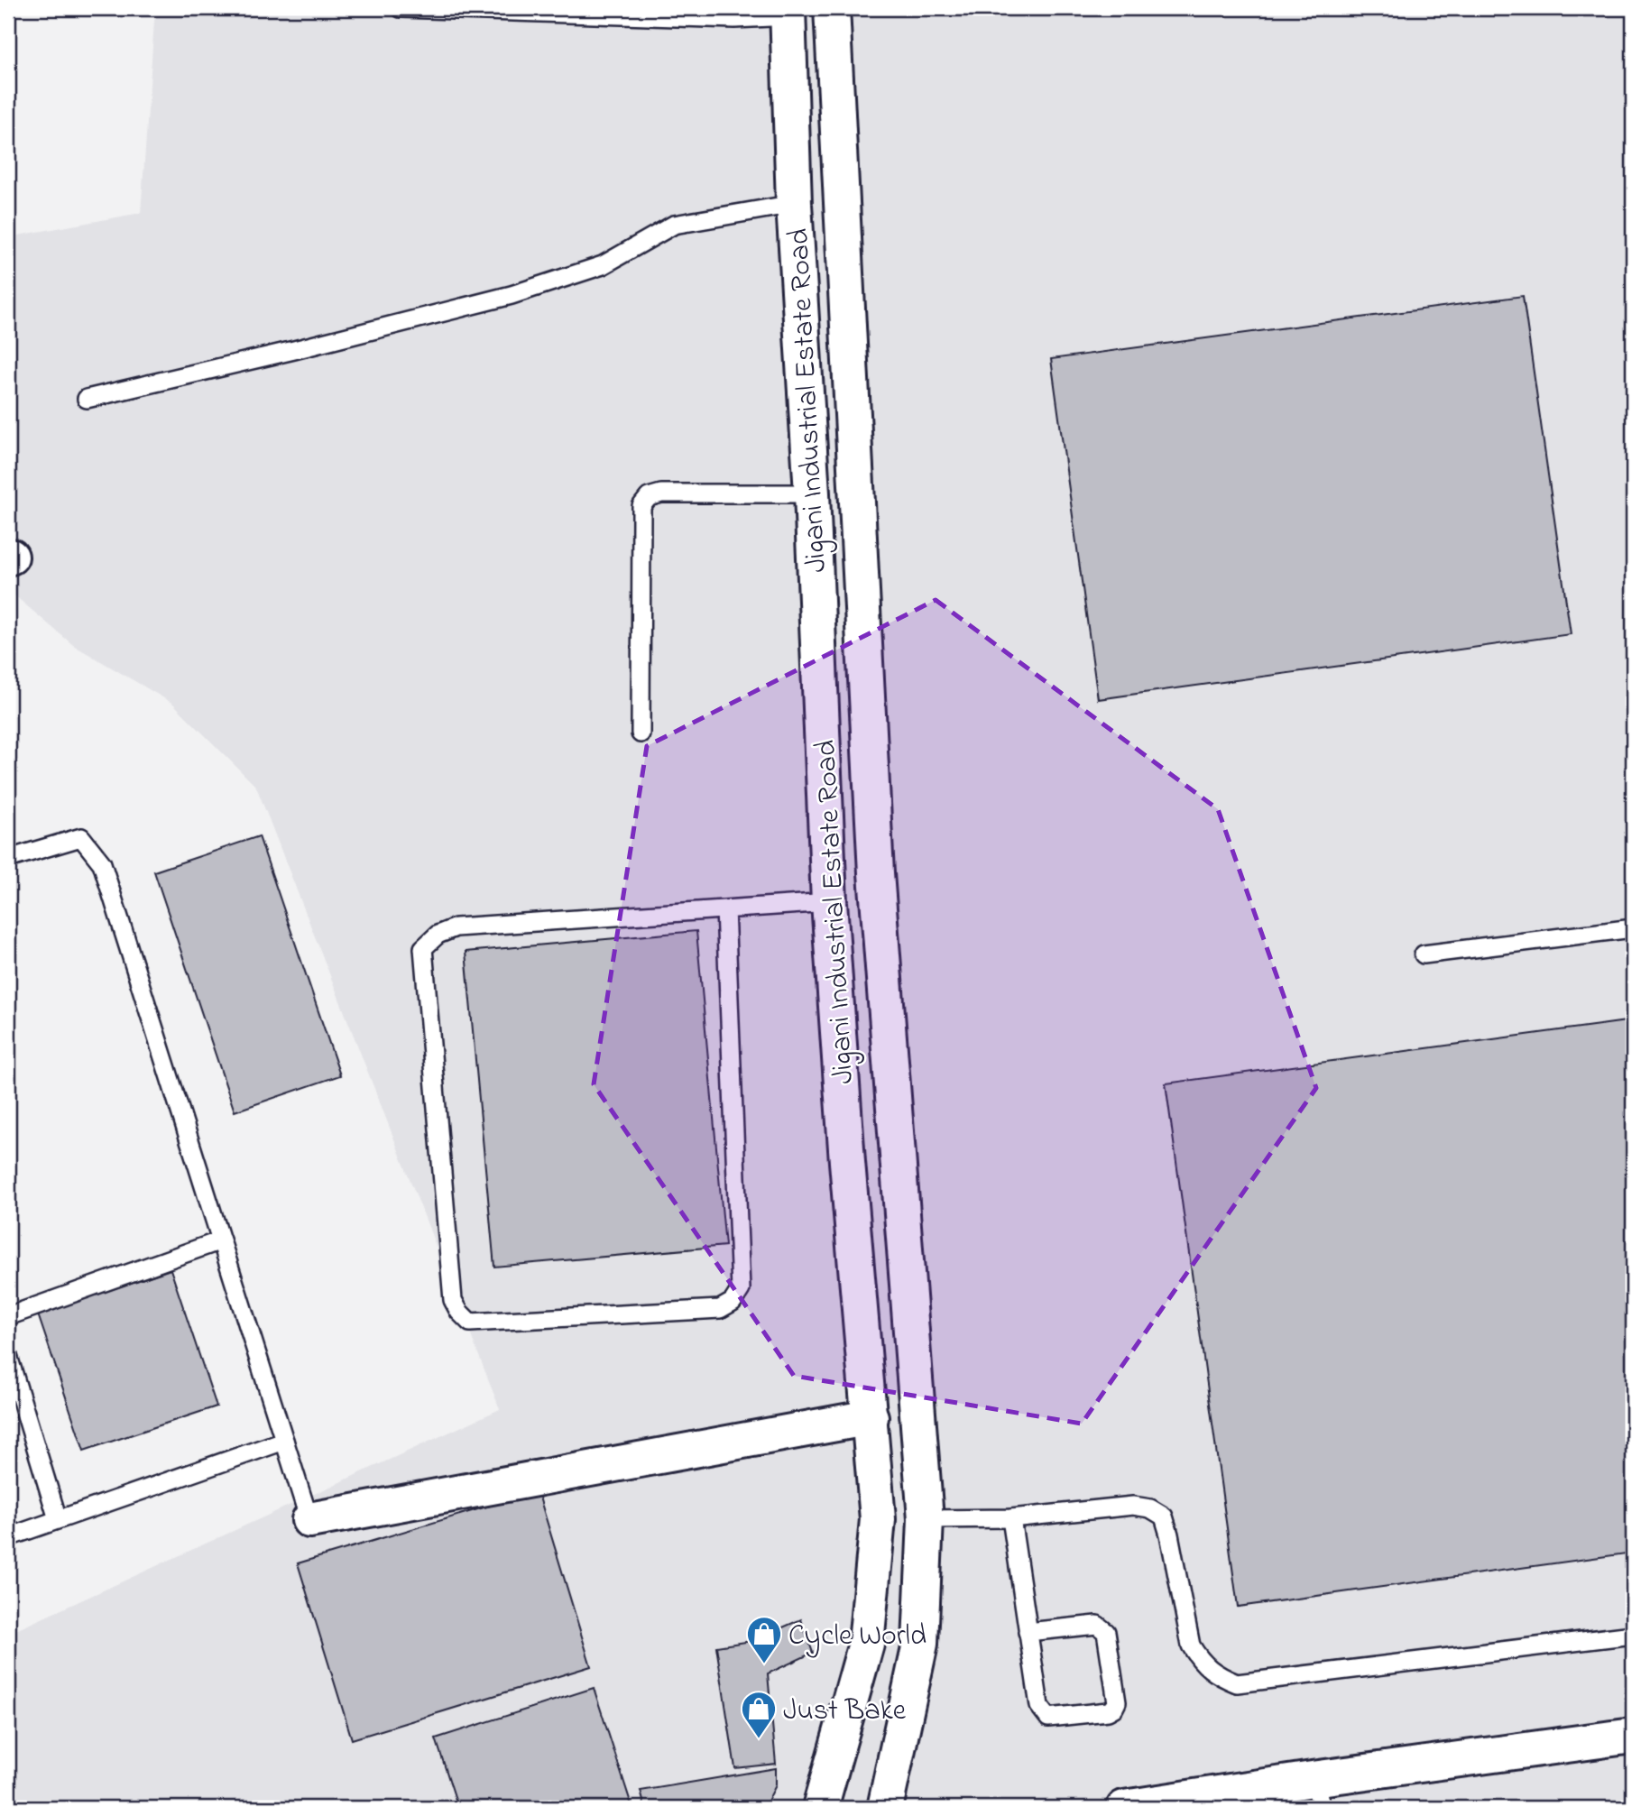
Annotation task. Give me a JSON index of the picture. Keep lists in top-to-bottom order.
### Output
{
  "streets": {
    "main road": ["Jigani Industrial Estate Road"]
  },
  "places": {
    "shop": ["Cycle World", "Just Bake"]
  }
}
